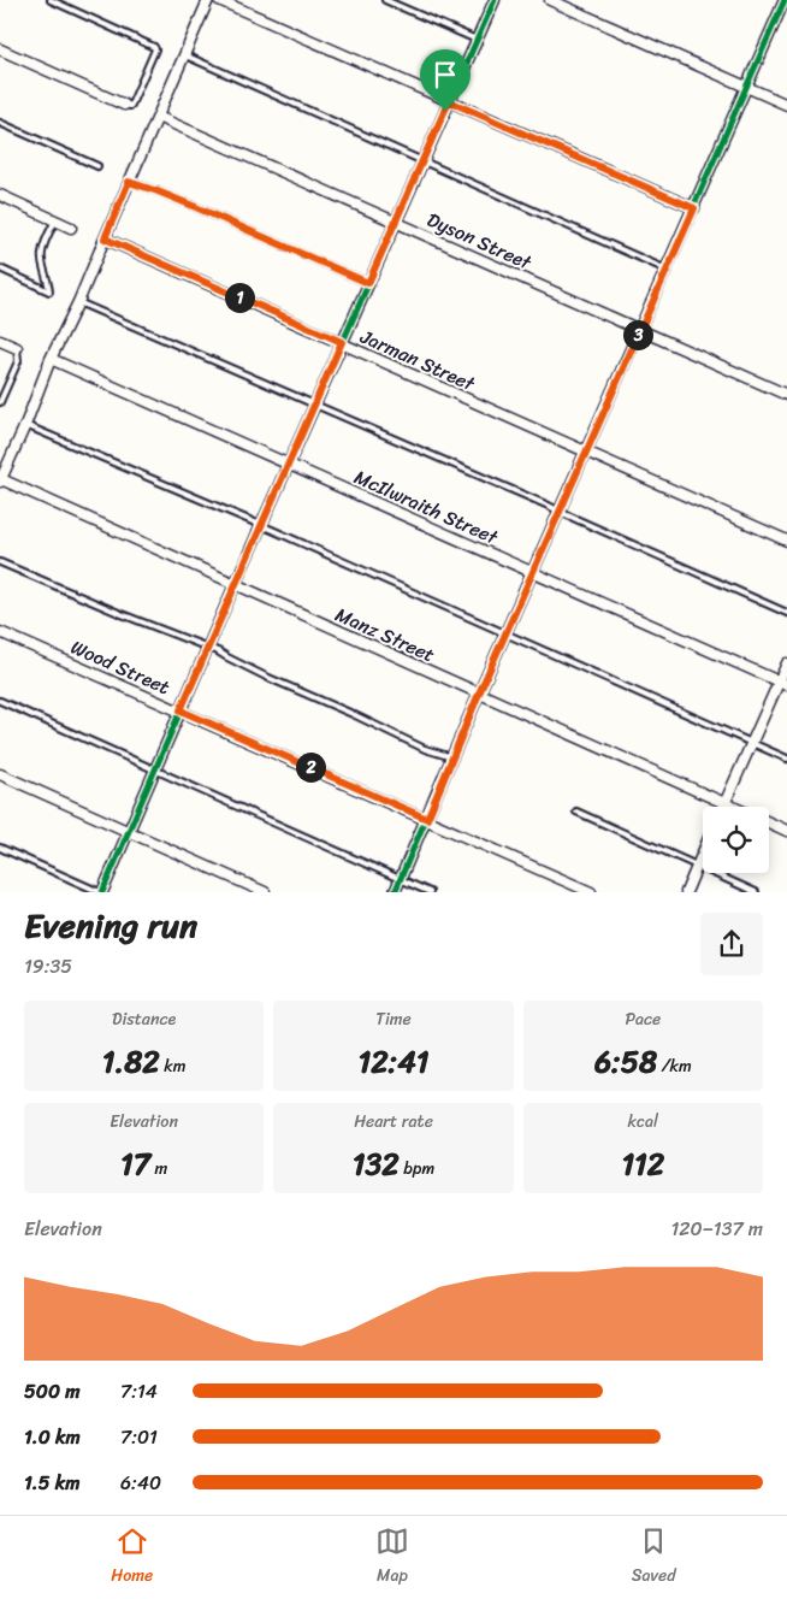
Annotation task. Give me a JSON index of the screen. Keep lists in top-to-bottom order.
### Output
{
  "streets": {
    "street": [
      "Dyson Street",
      "Jarman Street",
      "McIlwraith Street",
      "Manz Street",
      "Wood Street"
    ]
  },
  "page": {
    "pins": ["1", "3", "2"],
    "heading": ["Evening run", "19:35"],
    "stats": [
      ["Distance", "1.82 km"],
      ["Time", "12:41"],
      ["Pace", "6:58 /km"],
      ["Elevation", "17 m"],
      ["Heart rate", "132 bpm"],
      ["kcal", "112"]
    ],
    "chart": ["Elevation", "120–137 m"],
    "list": [
      {
        "name": "500 m",
        "note": "7:14"
      },
      {
        "name": "1.0 km",
        "note": "7:01"
      },
      {
        "name": "1.5 km",
        "note": "6:40"
      }
    ],
    "tabs": ["Home", "Map", "Saved"]
  }
}
